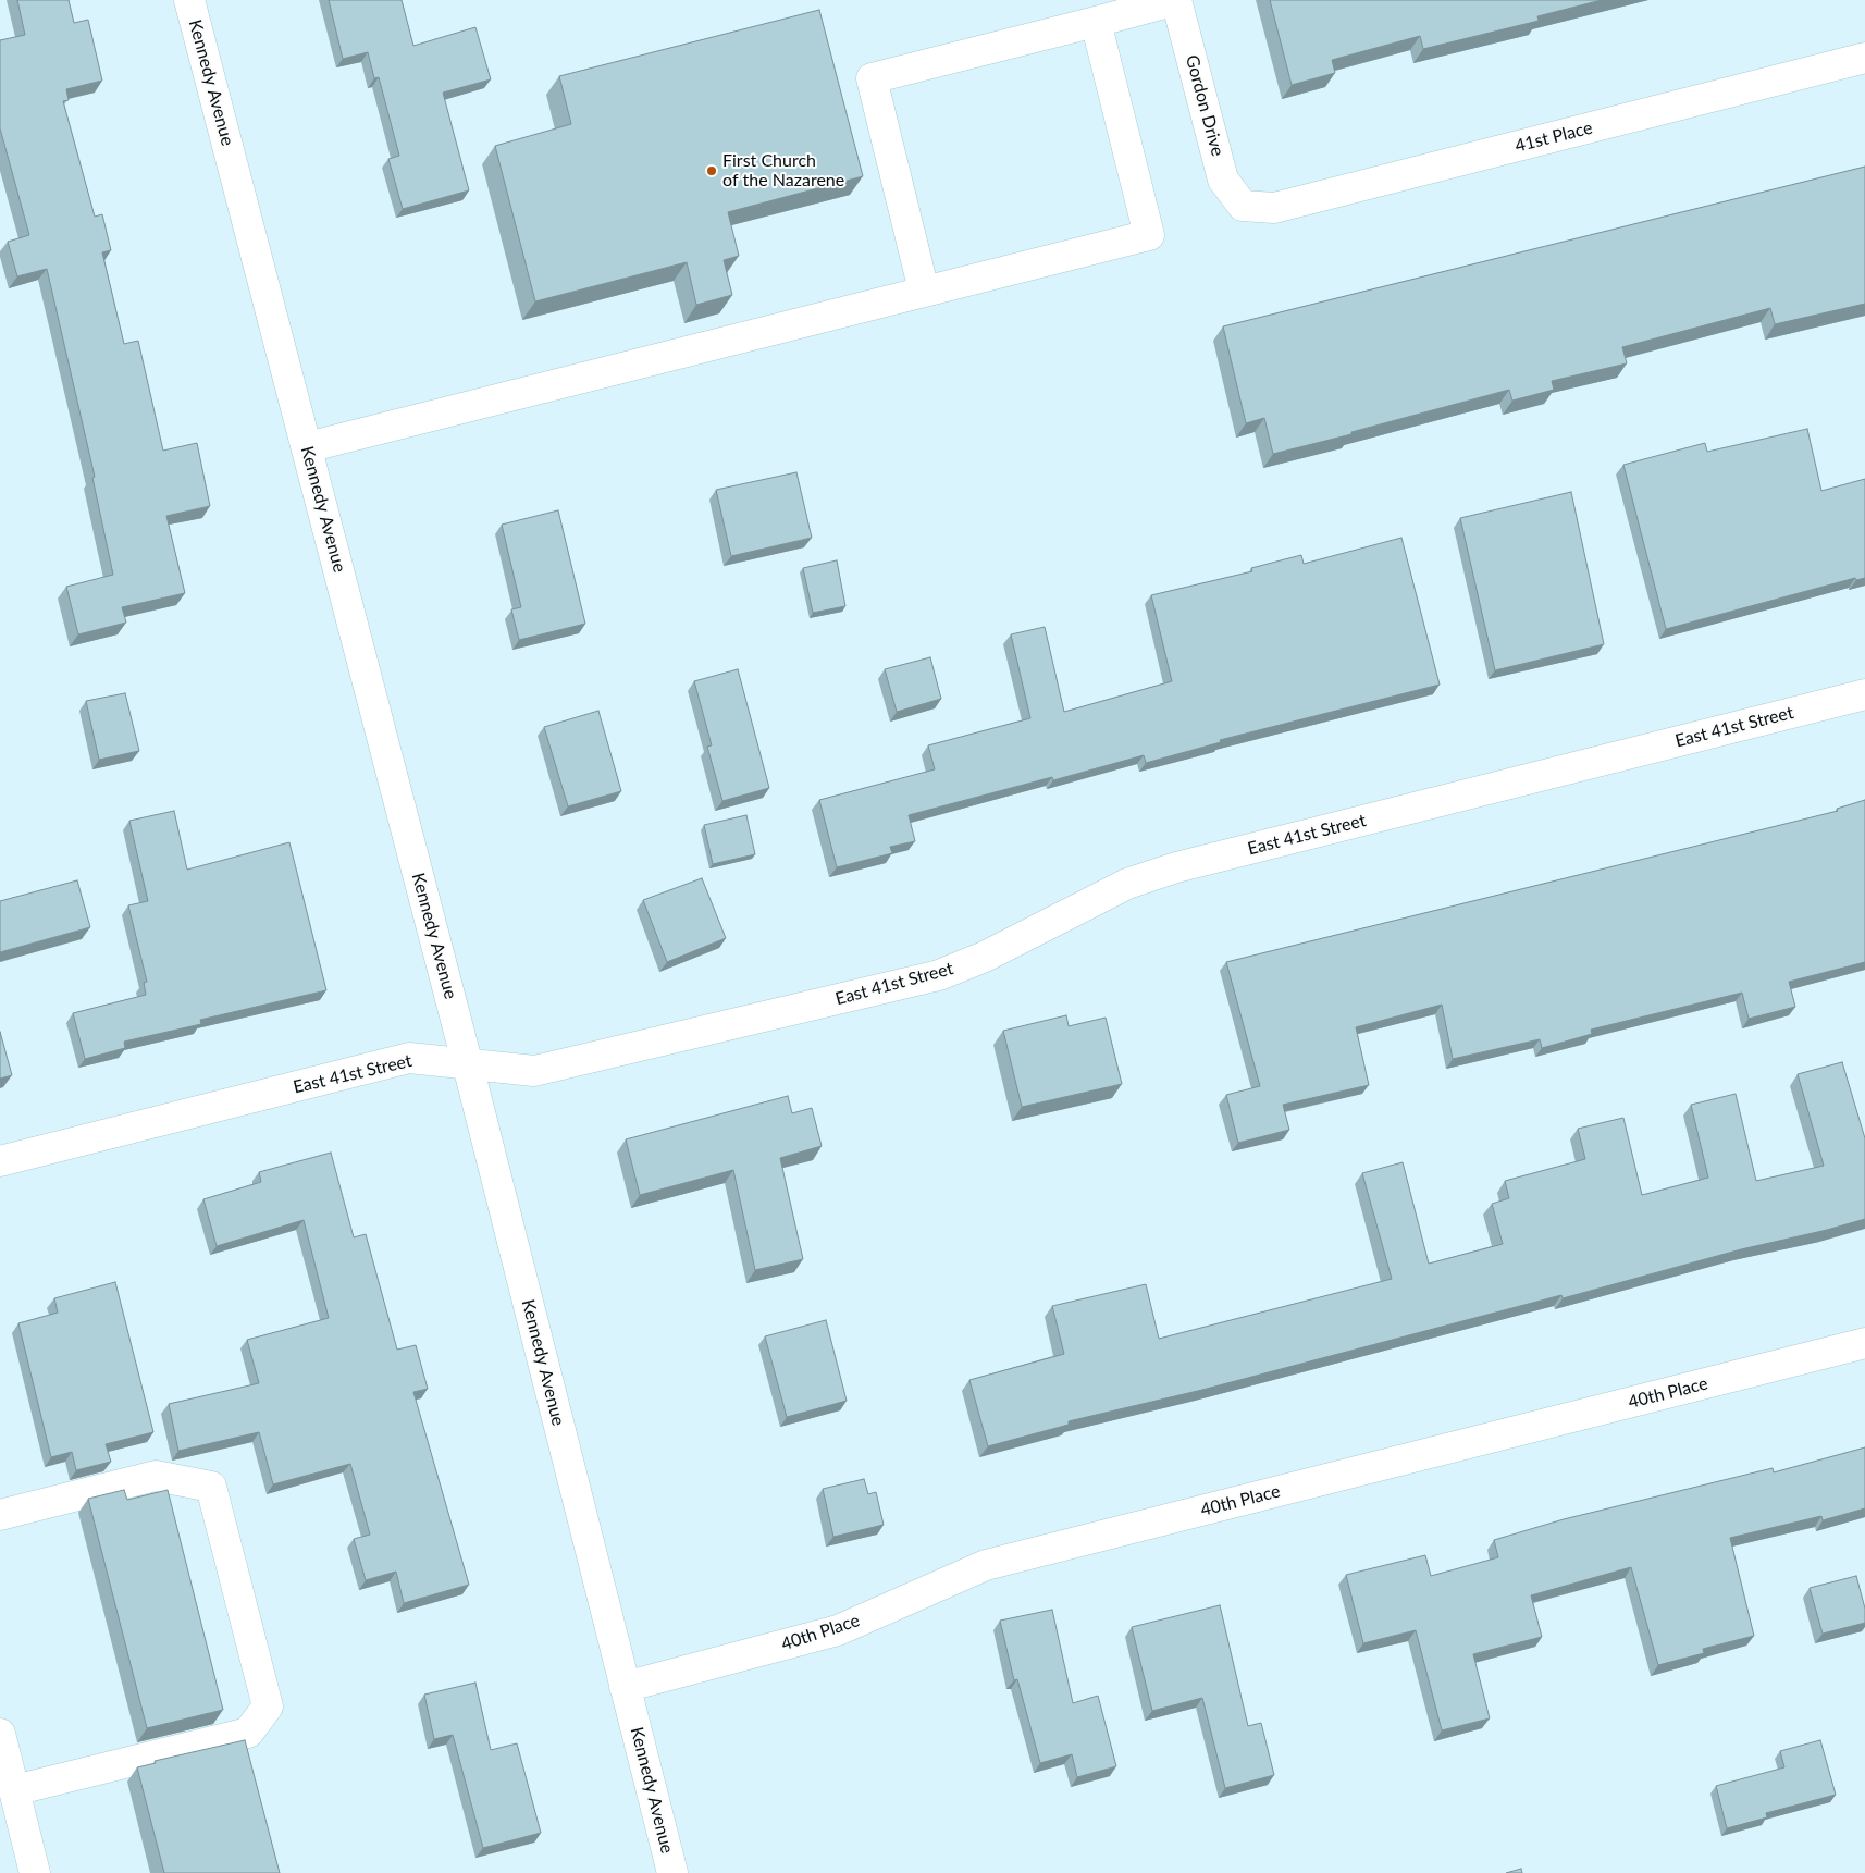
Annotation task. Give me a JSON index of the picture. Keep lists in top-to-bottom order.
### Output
{
  "streets": {
    "street": [
      "Kennedy Avenue",
      "Gordon Drive",
      "41st Place",
      "East 41st Street",
      "40th Place"
    ]
  },
  "crossings": [
    ["Kennedy Avenue", "East 41st Street"],
    ["Kennedy Avenue", "40th Place"],
    ["Gordon Drive", "41st Place"]
  ],
  "places": ["First Church of the Nazarene"]
}
